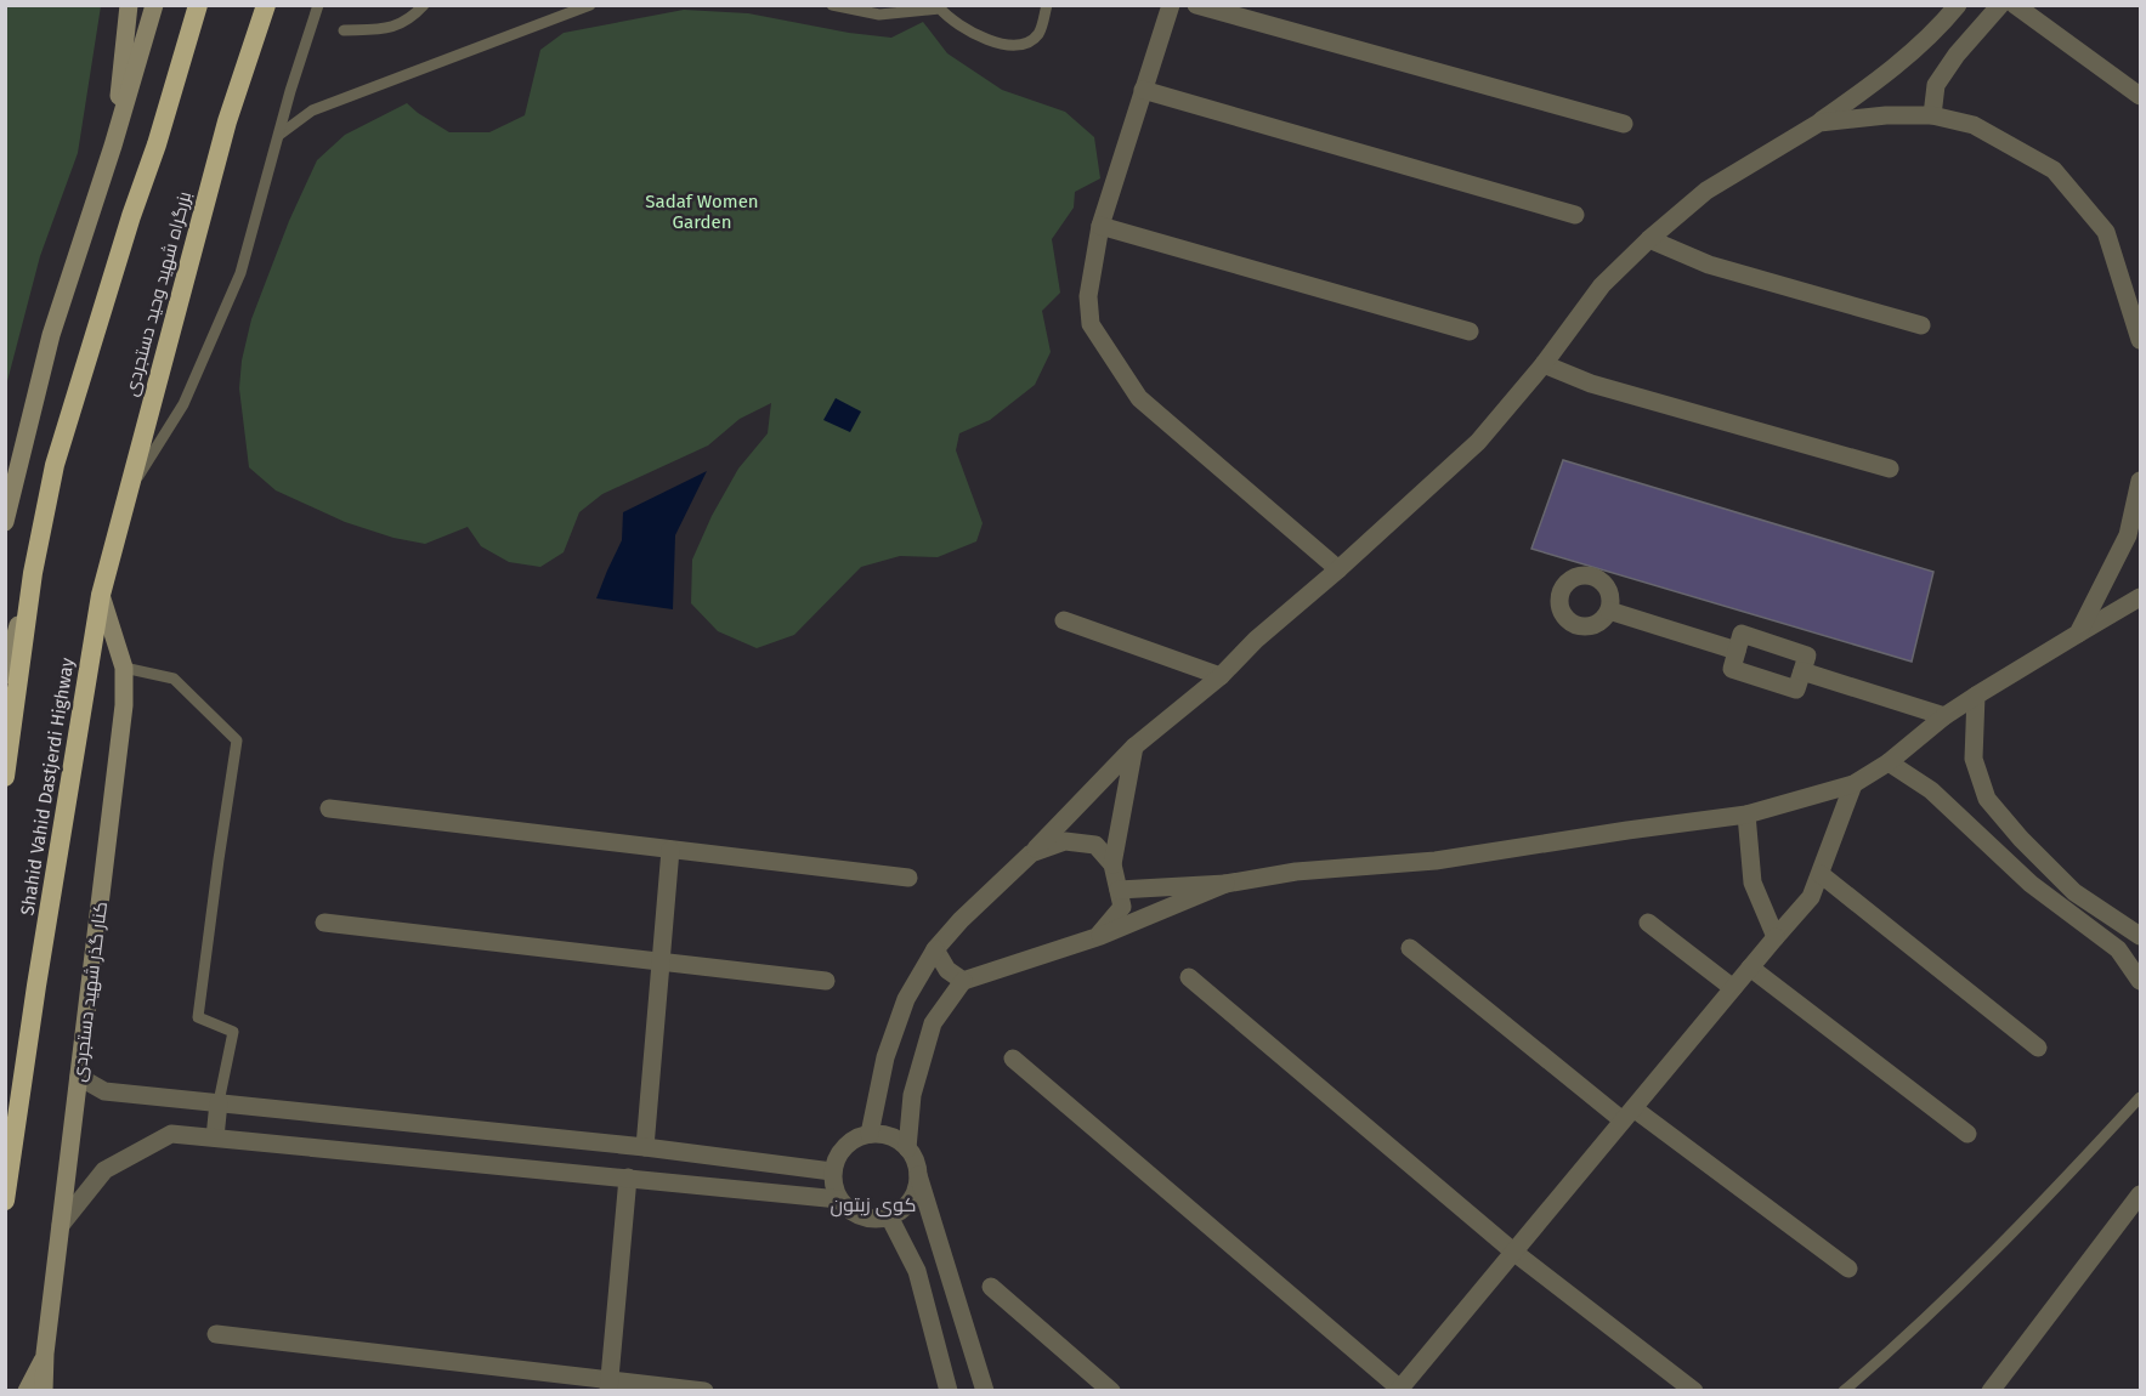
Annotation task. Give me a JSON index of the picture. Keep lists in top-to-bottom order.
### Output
{
  "streets": {
    "highway": ["بزرگراه شهید وحید دستجردی", "Shahid Vahid Dastjerdi Highway"],
    "main road": ["کنار گذر شهید دستجردی"]
  },
  "crossings": [
    ["بزرگراه شهید وحید دستجردی", "Shahid Vahid Dastjerdi Highway"],
    ["بزرگراه شهید وحید دستجردی", "کنار گذر شهید دستجردی"],
    ["Shahid Vahid Dastjerdi Highway", "کنار گذر شهید دستجردی"]
  ],
  "districts": ["کوی زیتون"],
  "parks": ["Sadaf Women Garden"]
}
